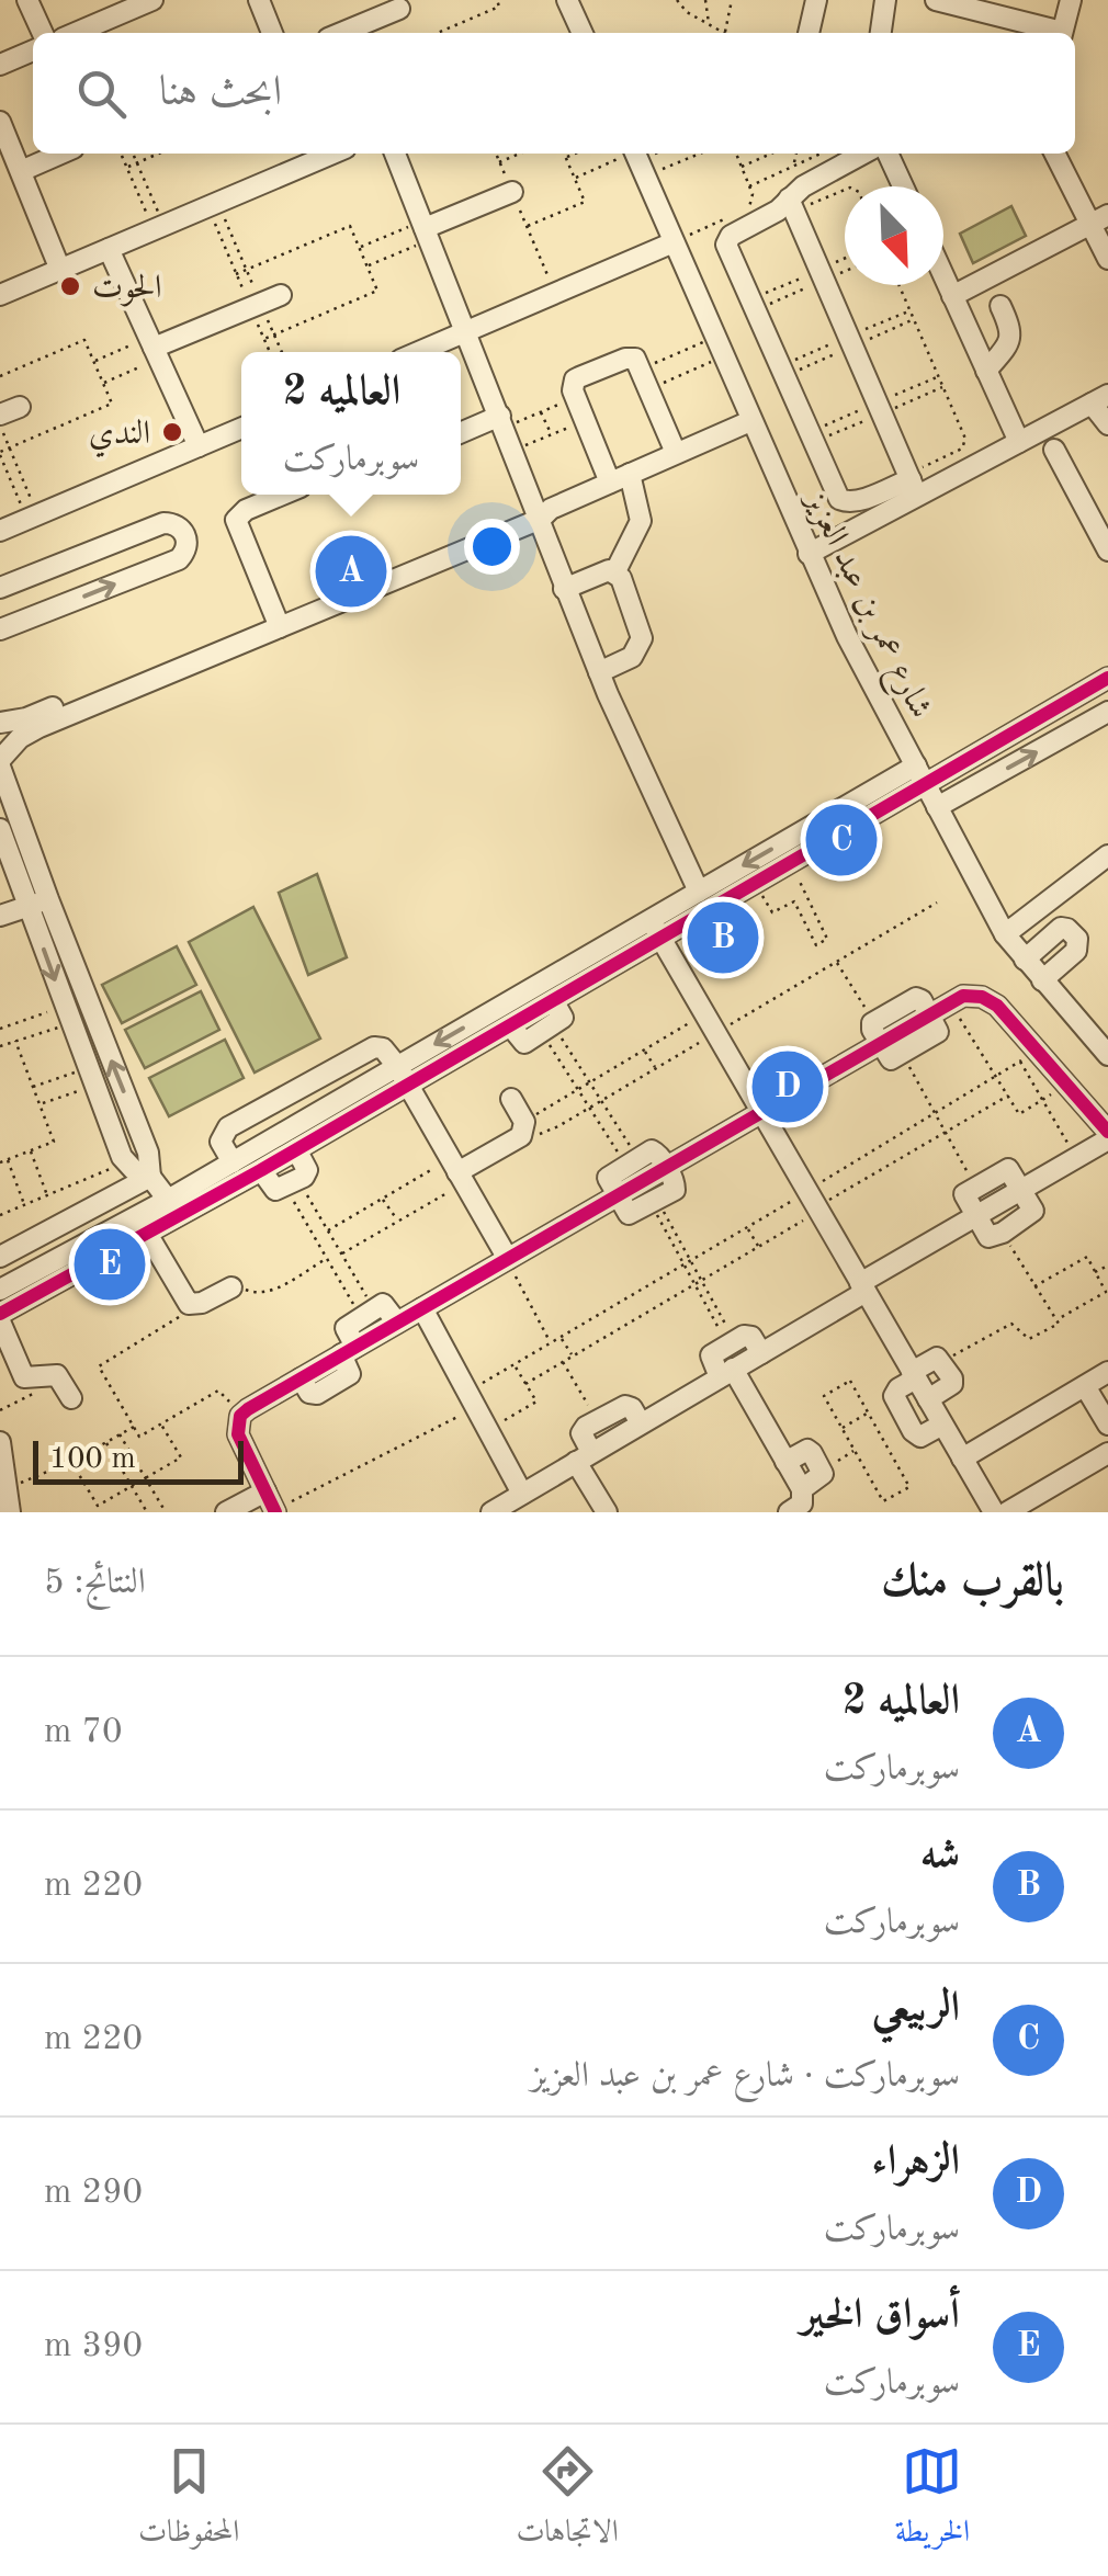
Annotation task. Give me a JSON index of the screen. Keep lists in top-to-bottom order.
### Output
{
  "streets": {
    "street": ["شارع عمر بن عبد العزيز"]
  },
  "places": ["الحوت", "الندي"],
  "scale_bar": "100 m",
  "north": "bottom right",
  "page": {
    "search": "ابحث هنا",
    "popup": ["العالميه 2", "سوبرماركت"],
    "pins": [
      "A",
      "C",
      "B",
      "D",
      "E"
    ],
    "scale": "100 m",
    "heading": ["بالقرب منك", "النتائج: 5"],
    "list": [
      {
        "mark": "A",
        "name": "العالميه 2",
        "note": "سوبرماركت",
        "value": "70 m"
      },
      {
        "mark": "B",
        "name": "شه",
        "note": "سوبرماركت",
        "value": "220 m"
      },
      {
        "mark": "C",
        "name": "الربيعي",
        "note": "سوبرماركت · شارع عمر بن عبد العزيز",
        "value": "220 m"
      },
      {
        "mark": "D",
        "name": "الزهراء",
        "note": "سوبرماركت",
        "value": "290 m"
      },
      {
        "mark": "E",
        "name": "أسواق الخير",
        "note": "سوبرماركت",
        "value": "390 m"
      }
    ],
    "nav": ["الخريطة", "الاتجاهات", "المحفوظات"]
  }
}
